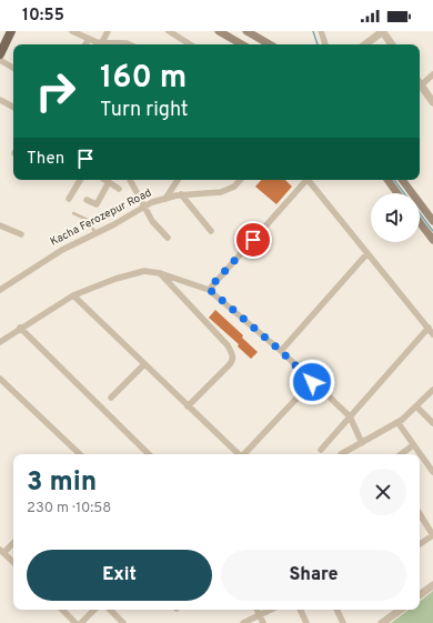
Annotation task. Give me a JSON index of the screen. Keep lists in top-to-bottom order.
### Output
{
  "streets": {
    "street": ["Kacha Ferozepur Road"]
  },
  "page": {
    "status": "10:55",
    "turn": ["160 m", "Turn right"],
    "then": "Then",
    "heading": ["3 min", "230 m · 10:58"],
    "buttons": ["Exit", "Share"]
  }
}
